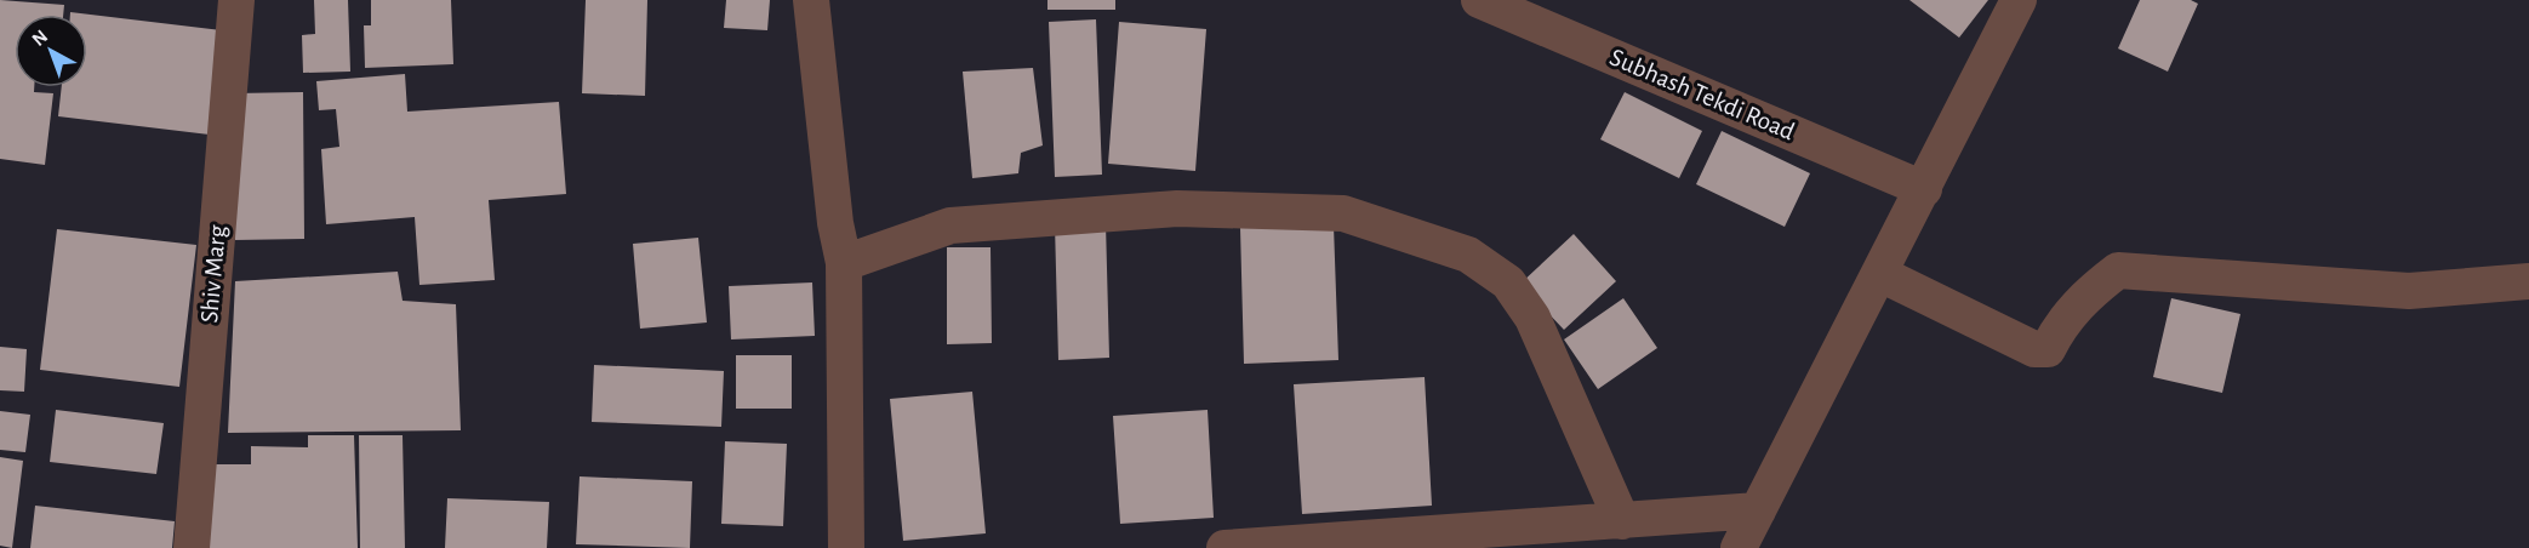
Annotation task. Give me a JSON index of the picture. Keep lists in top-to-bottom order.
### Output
{
  "streets": {
    "street": ["Subhash Tekdi Road", "Shiv Marg"]
  },
  "north": "top left"
}
